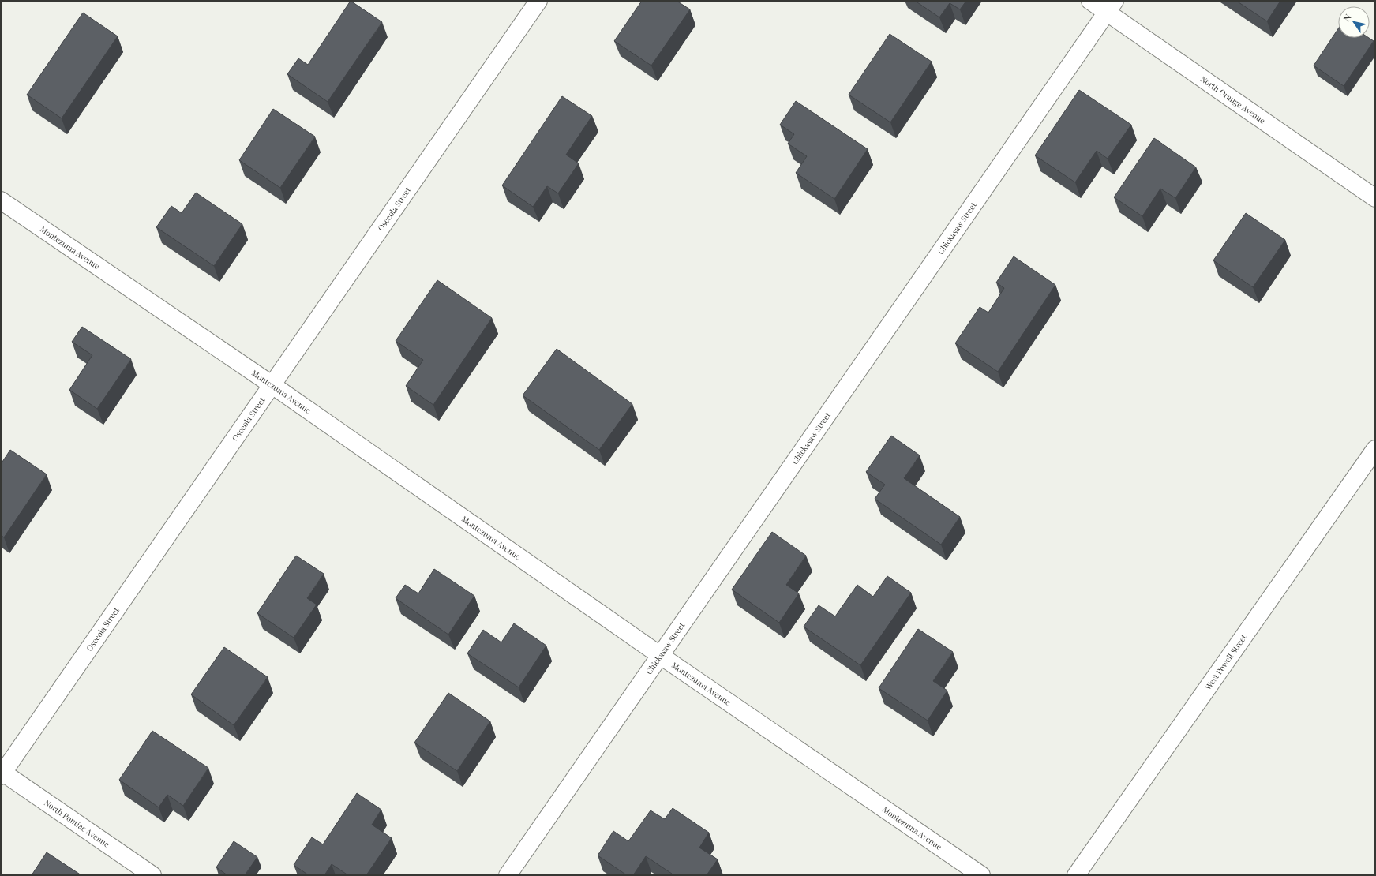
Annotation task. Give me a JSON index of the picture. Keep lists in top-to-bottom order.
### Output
{
  "streets": {
    "street": [
      "North Orange Avenue",
      "Osceola Street",
      "Chickasaw Street",
      "Montezuma Avenue",
      "West Powell Street",
      "North Pontiac Avenue"
    ]
  },
  "crossings": [
    ["North Orange Avenue", "Chickasaw Street"],
    ["Osceola Street", "Montezuma Avenue"],
    ["Osceola Street", "North Pontiac Avenue"],
    ["Chickasaw Street", "Montezuma Avenue"]
  ],
  "north": "top left"
}
